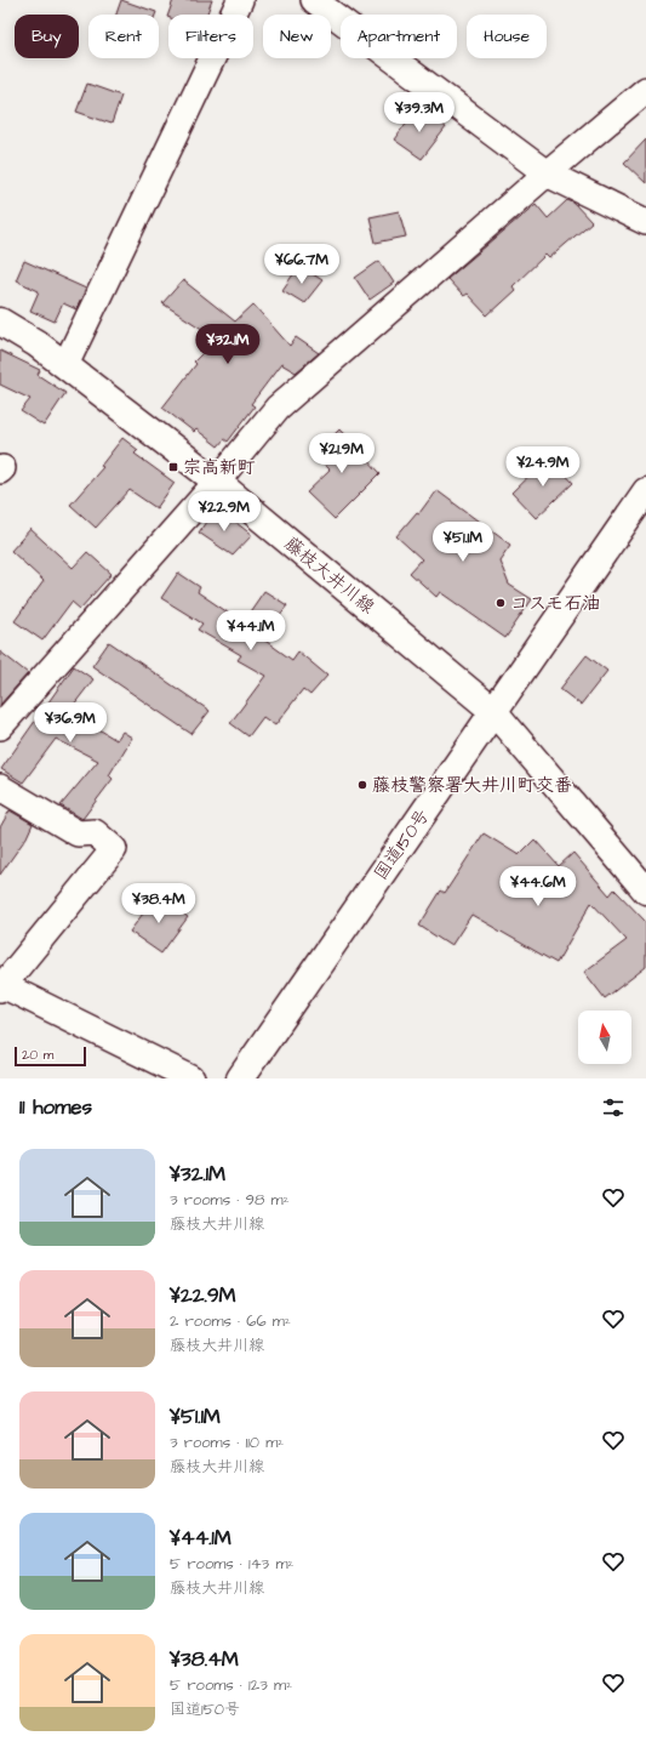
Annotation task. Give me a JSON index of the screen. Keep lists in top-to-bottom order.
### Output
{
  "streets": {
    "main road": ["藤枝大井川線", "国道150号"]
  },
  "crossings": [
    ["藤枝大井川線", "国道150号"]
  ],
  "places": {
    "transit": ["宗高新町"],
    "other": ["コスモ石油", "藤枝警察署大井川町交番"]
  },
  "scale_bar": "20 m",
  "north": "top",
  "page": {
    "chip": [
      "Buy",
      "Rent",
      "Filters",
      "New",
      "Apartment",
      "House"
    ],
    "price": [
      "¥39.3M",
      "¥66.7M",
      "¥32.1M",
      "¥21.9M",
      "¥24.9M",
      "¥22.9M",
      "¥51.1M",
      "¥44.1M",
      "¥36.9M",
      "¥44.6M",
      "¥38.4M"
    ],
    "scale": "20 m",
    "heading": "11 homes",
    "list": [
      {
        "name": "¥32.1M",
        "note": "3 rooms · 98 m² · 藤枝大井川線"
      },
      {
        "name": "¥22.9M",
        "note": "2 rooms · 66 m² · 藤枝大井川線"
      },
      {
        "name": "¥51.1M",
        "note": "3 rooms · 110 m² · 藤枝大井川線"
      },
      {
        "name": "¥44.1M",
        "note": "5 rooms · 143 m² · 藤枝大井川線"
      },
      {
        "name": "¥38.4M",
        "note": "5 rooms · 123 m² · 国道150号"
      }
    ]
  }
}
